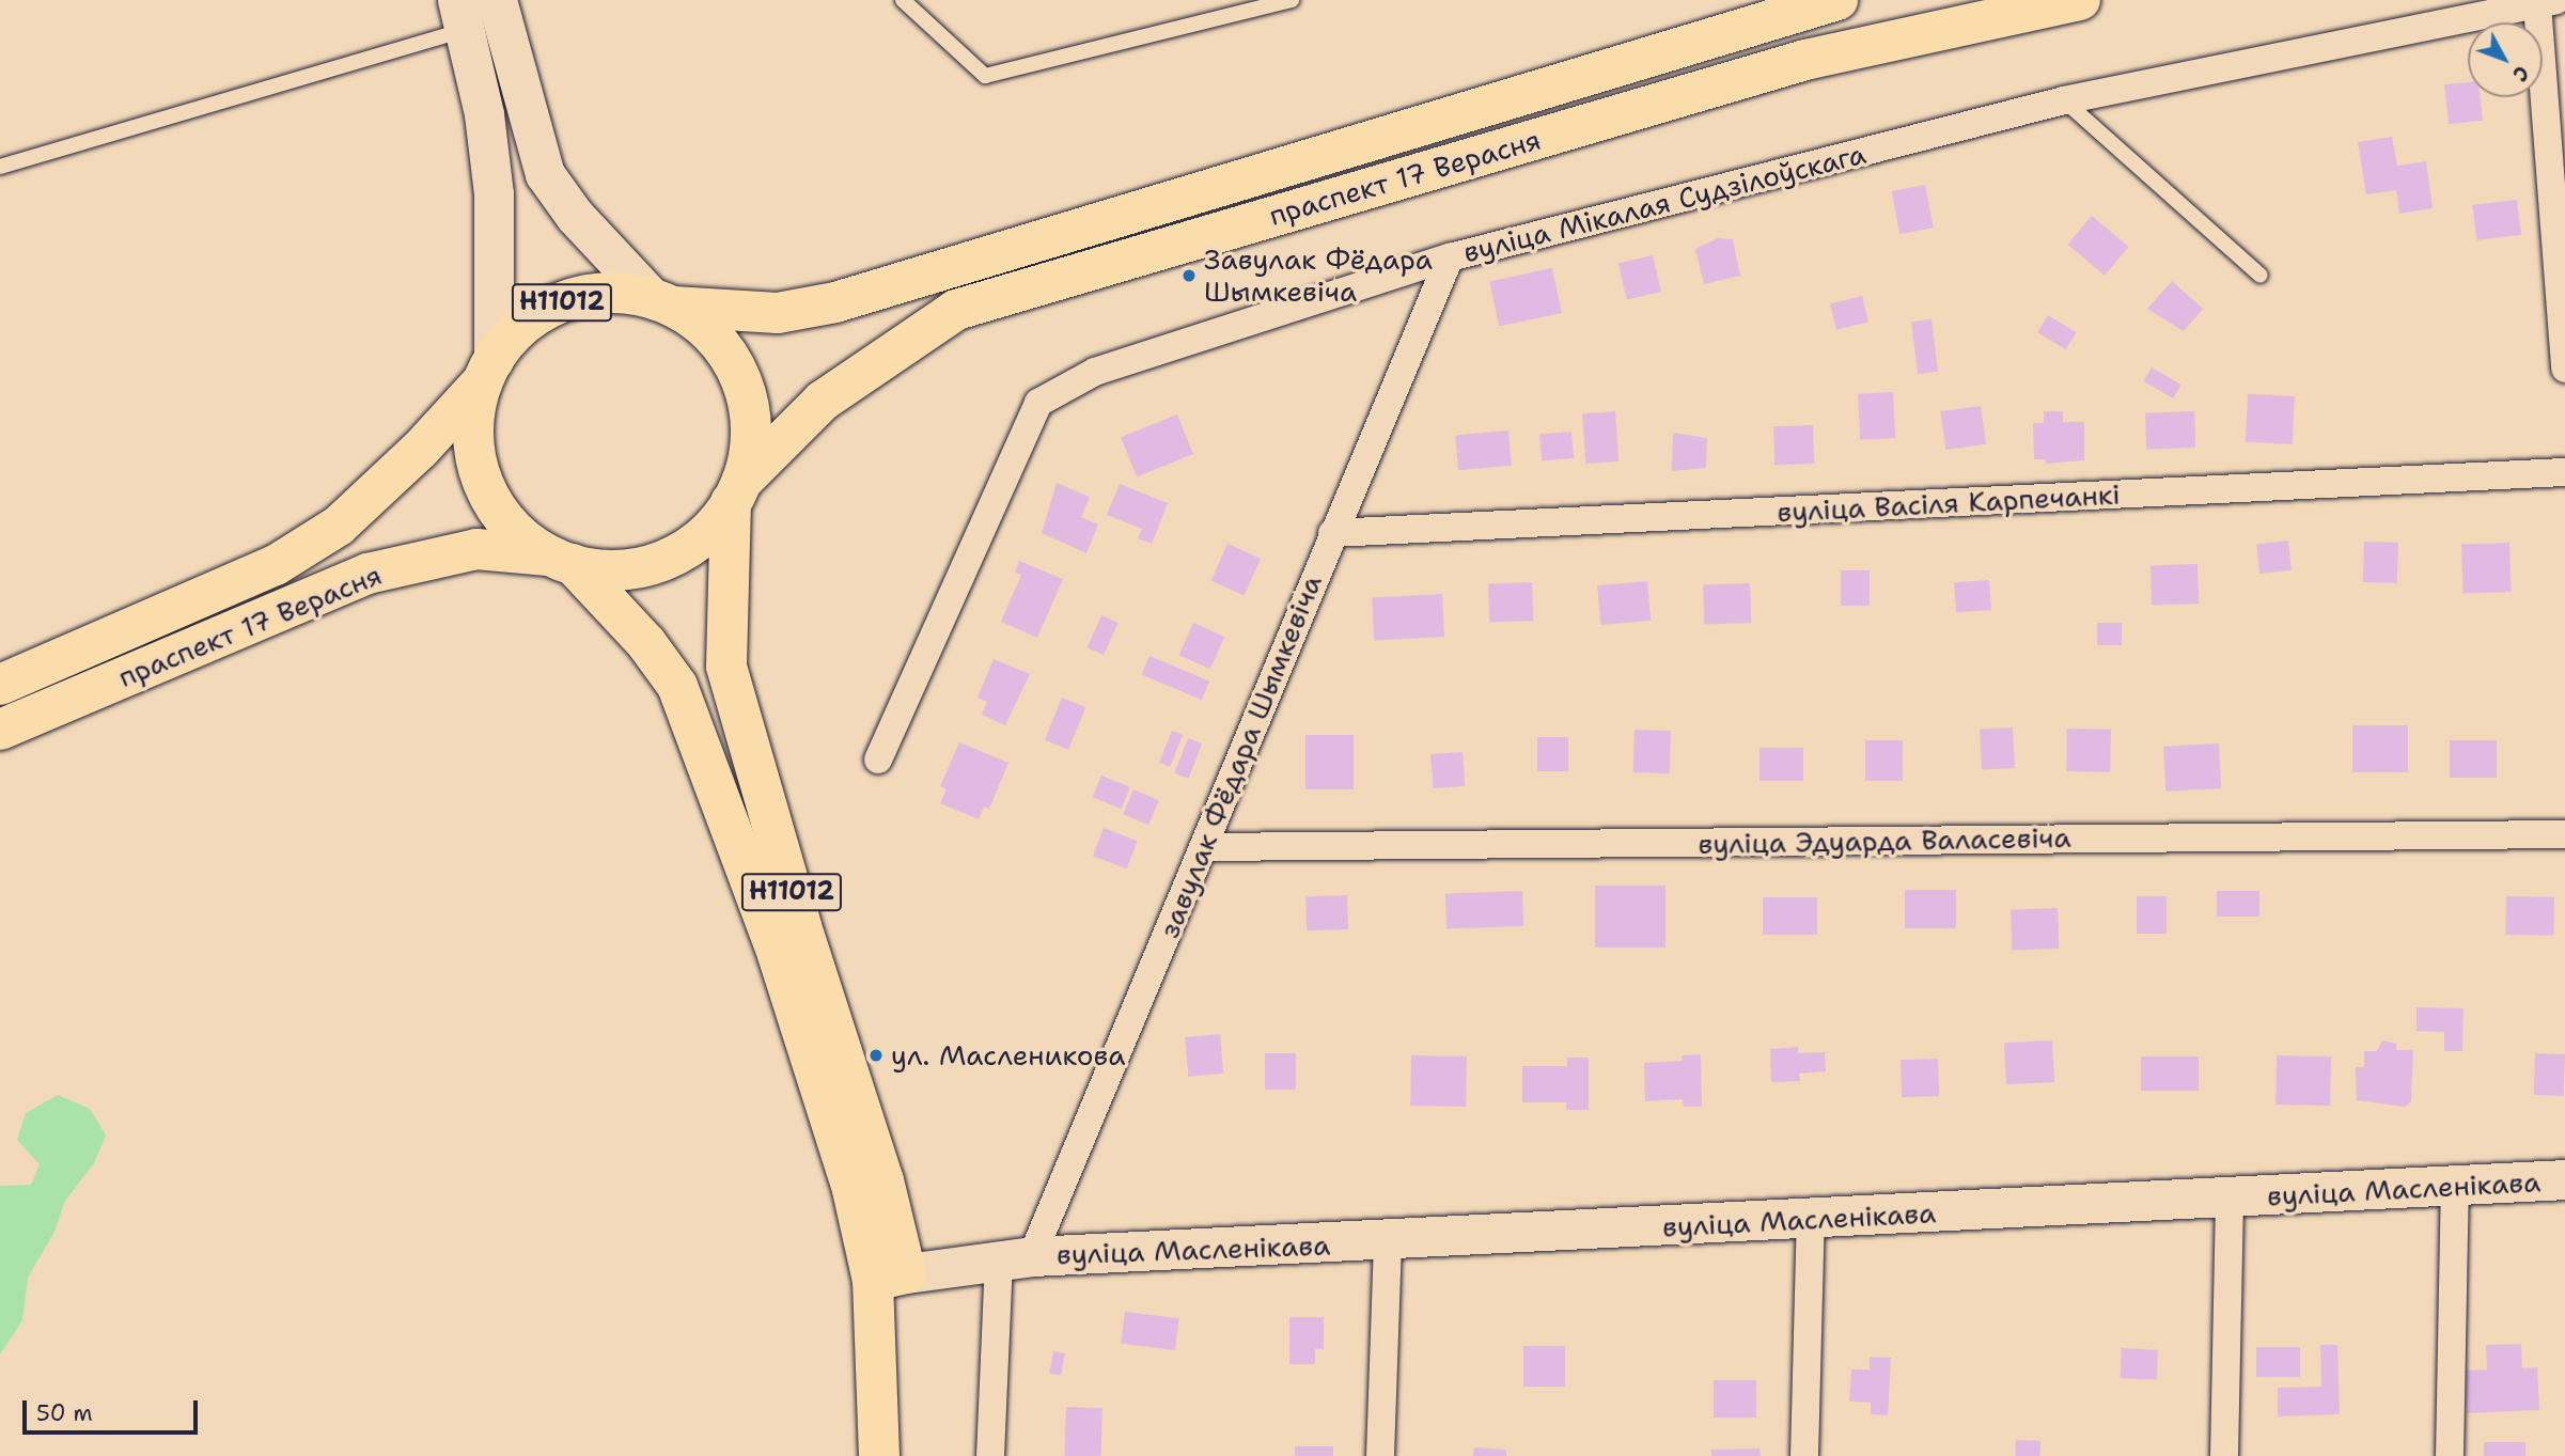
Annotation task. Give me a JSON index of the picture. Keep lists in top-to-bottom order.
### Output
{
  "streets": {
    "main road": ["праспект 17 Верасня", "Н11012", "вуліца Масленікава"],
    "street": [
      "вуліца Мікалая Судзілоўскага",
      "вуліца Васіля Карпечанкі",
      "завулак Фёдара Шымкевіча",
      "вуліца Эдуарда Валасевіча"
    ]
  },
  "crossings": [
    ["праспект 17 Верасня", "Н11012"],
    ["вуліца Мікалая Судзілоўскага", "завулак Фёдара Шымкевіча"],
    ["Н11012", "вуліца Масленікава"],
    ["вуліца Васіля Карпечанкі", "завулак Фёдара Шымкевіча"],
    ["завулак Фёдара Шымкевіча", "вуліца Эдуарда Валасевіча"],
    ["завулак Фёдара Шымкевіча", "вуліца Масленікава"]
  ],
  "places": ["Завулак Фёдара Шымкевіча", "ул. Масленикова"],
  "scale_bar": "50 m",
  "north": "bottom right"
}
